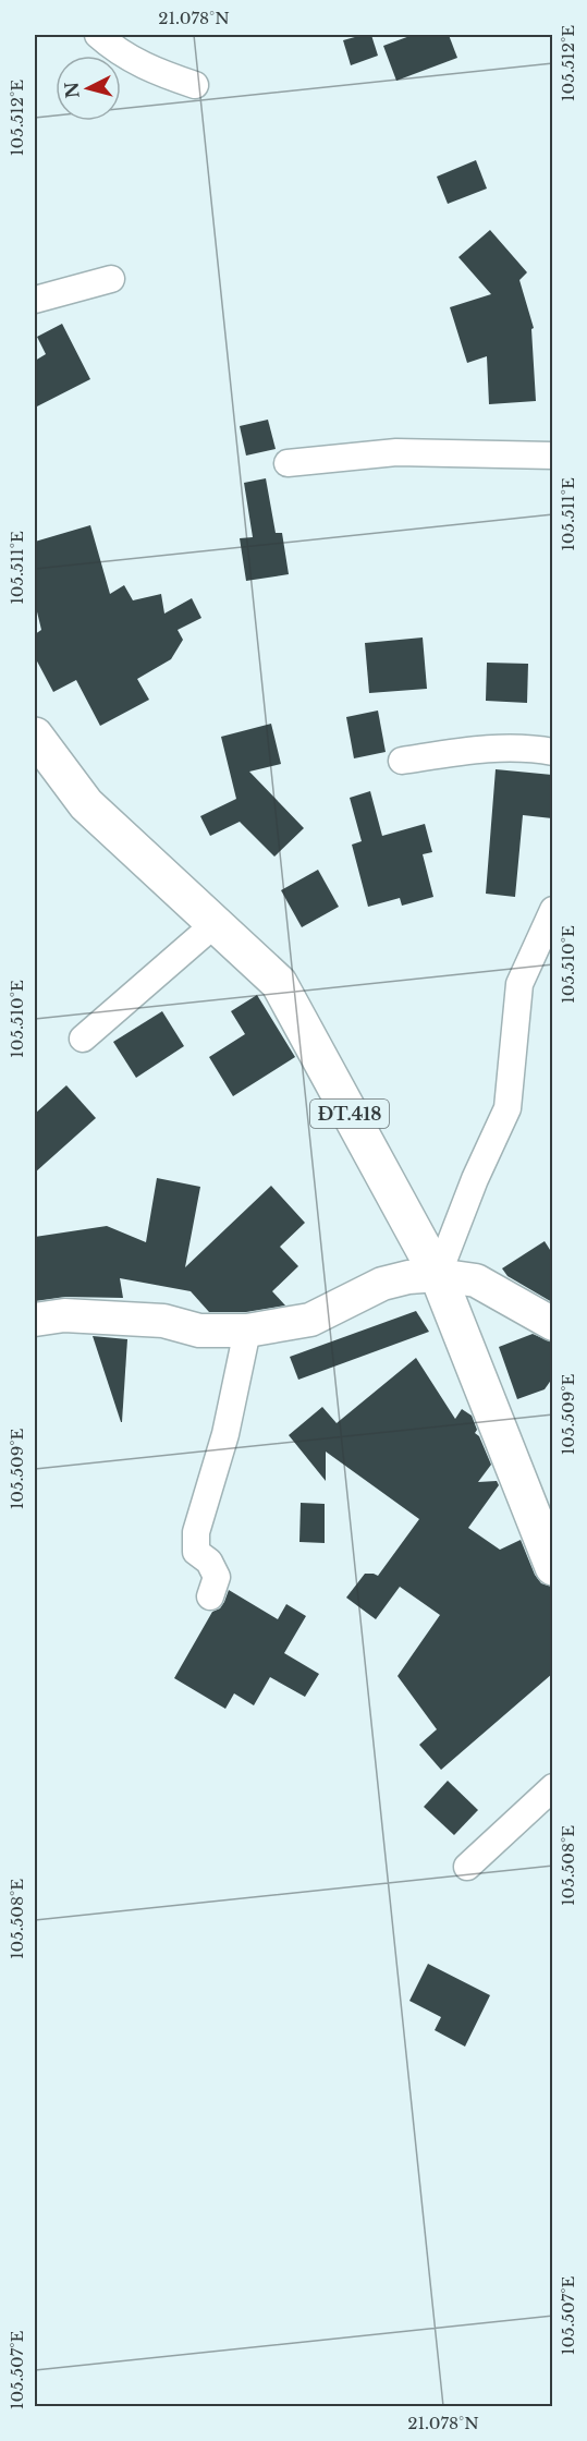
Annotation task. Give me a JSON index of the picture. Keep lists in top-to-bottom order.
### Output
{
  "streets": {
    "main road": ["ĐT.418"]
  },
  "north": "left",
  "coordinates": [
    "21.078°N",
    "105.512°E",
    "105.511°E",
    "105.510°E",
    "105.509°E",
    "105.508°E",
    "105.507°E"
  ]
}
